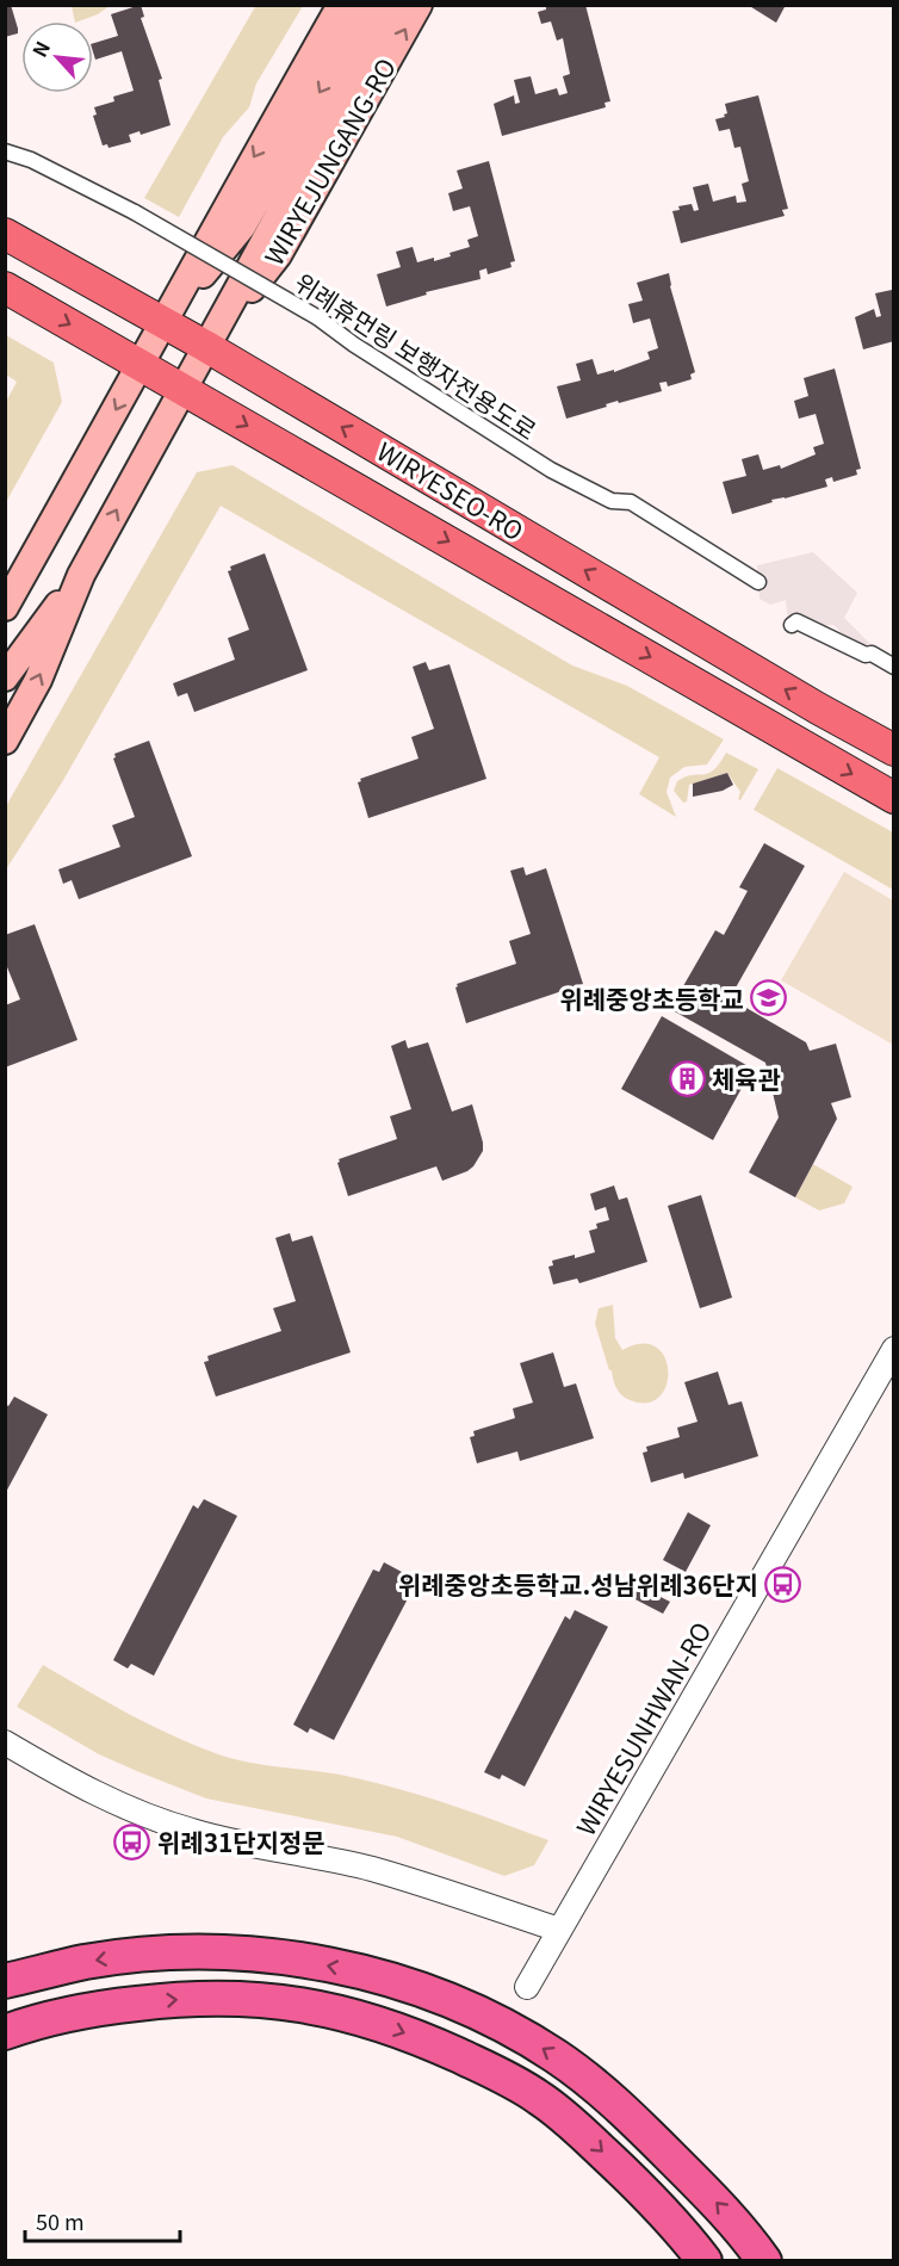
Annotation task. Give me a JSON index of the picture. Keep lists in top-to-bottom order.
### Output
{
  "streets": {
    "main road": ["WIRYEJUNGANG-RO", "WIRYESEO-RO"],
    "street": ["위례휴먼링 보행자전용도로", "WIRYESUNHWAN-RO"]
  },
  "crossings": [
    ["WIRYEJUNGANG-RO", "WIRYESEO-RO"]
  ],
  "places": {
    "school or university": ["위례중앙초등학교"],
    "building": ["체육관"],
    "bus stop": ["위례중앙초등학교.성남위례36단지", "위례31단지정문"]
  },
  "scale_bar": "50 m",
  "north": "top left"
}
